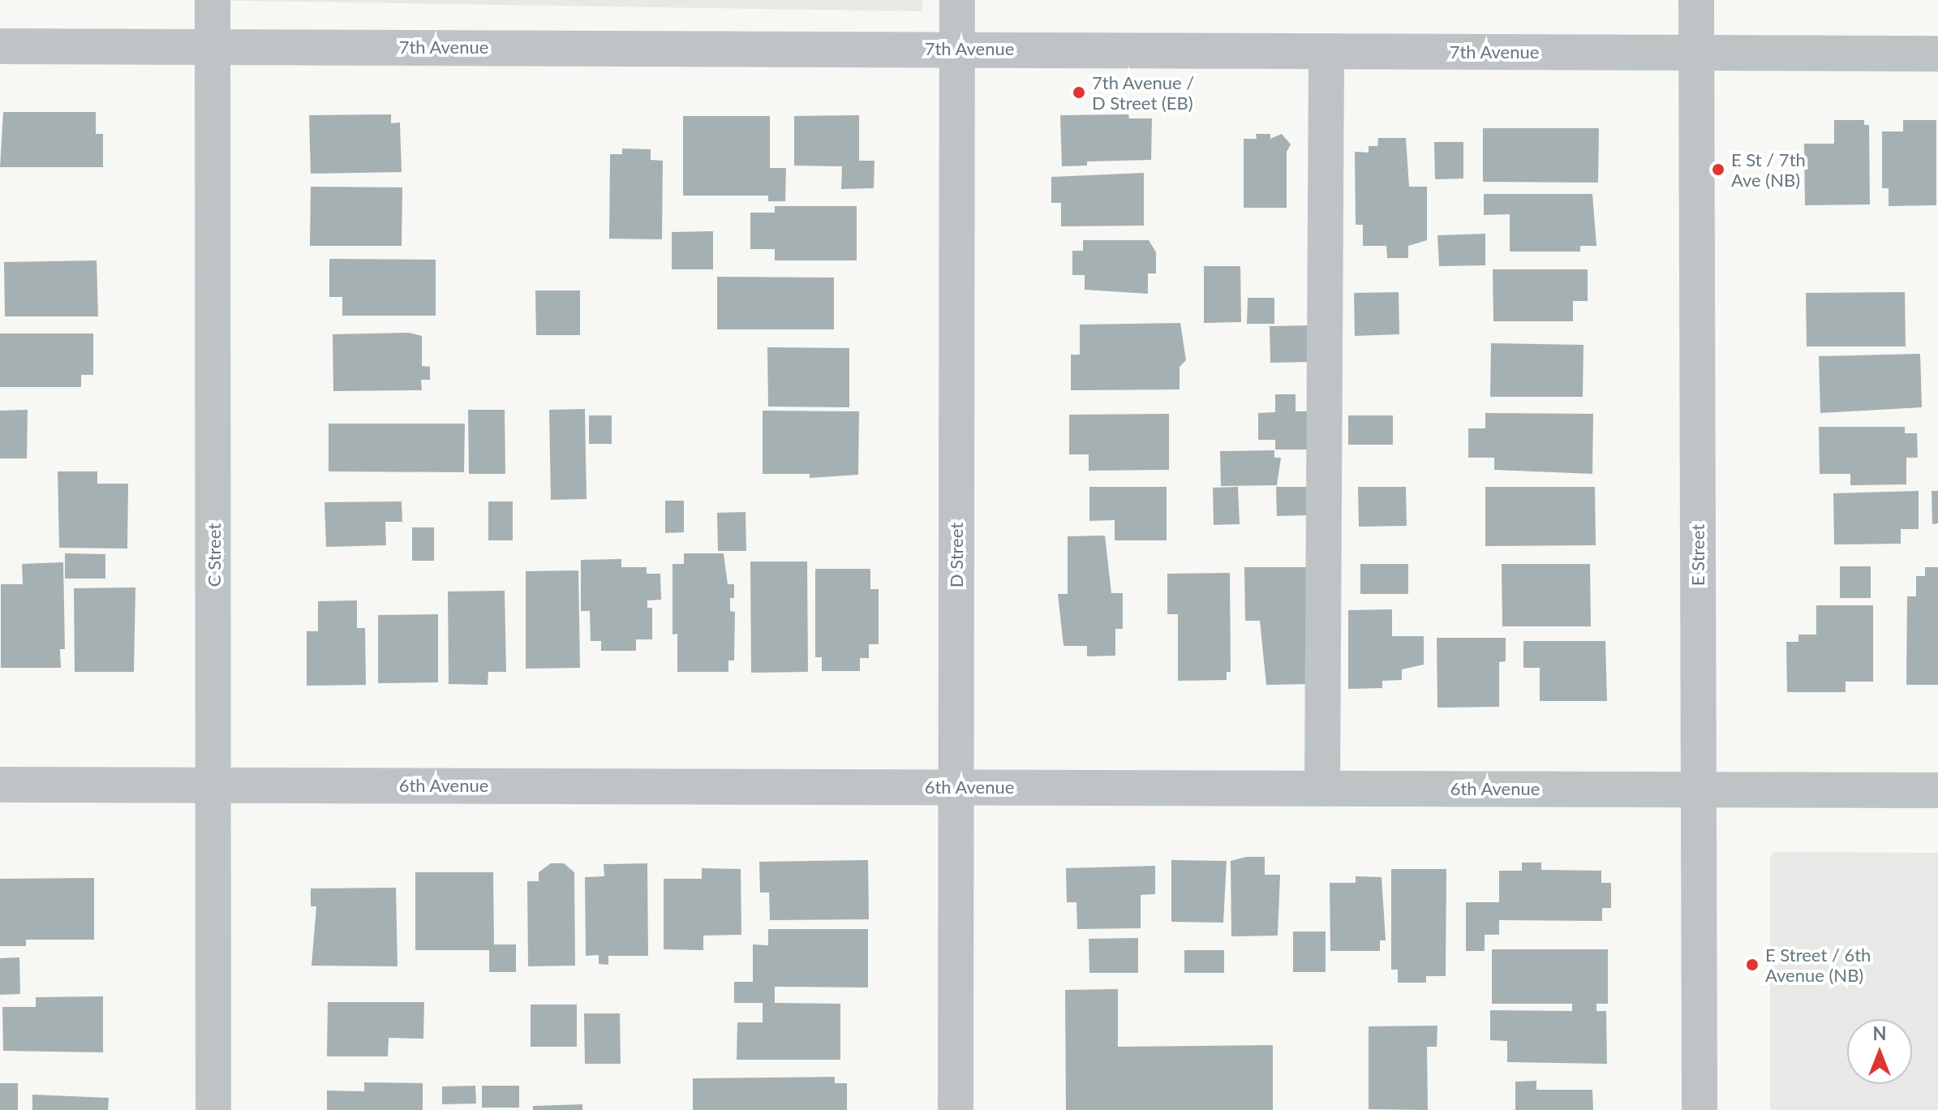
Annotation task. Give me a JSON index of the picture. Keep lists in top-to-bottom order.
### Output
{
  "streets": {
    "street": [
      "7th Avenue",
      "C Street",
      "D Street",
      "E Street",
      "6th Avenue"
    ]
  },
  "crossings": [
    ["7th Avenue", "C Street"],
    ["7th Avenue", "D Street"],
    ["7th Avenue", "E Street"],
    ["C Street", "6th Avenue"],
    ["D Street", "6th Avenue"],
    ["E Street", "6th Avenue"]
  ],
  "places": ["7th Avenue / D Street (EB)", "E St / 7th Ave (NB)", "E Street / 6th Avenue (NB)"],
  "north": "top"
}
